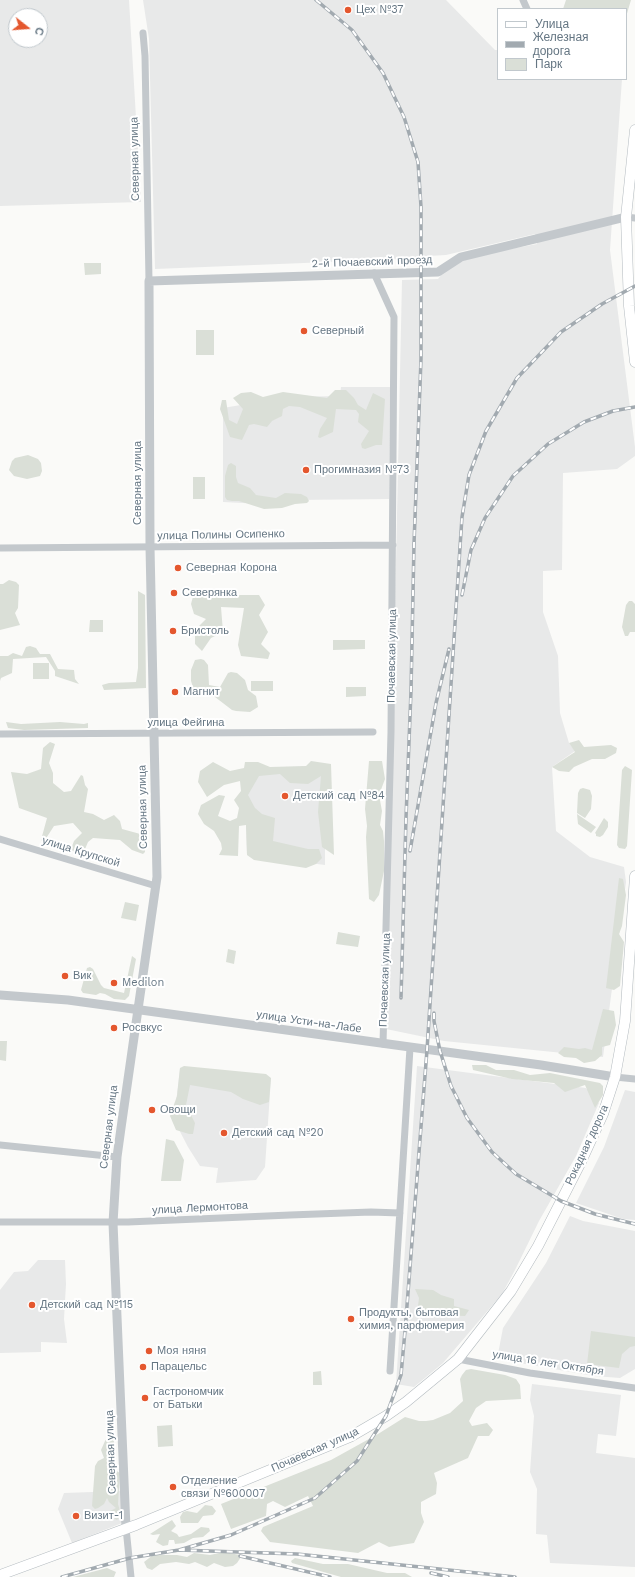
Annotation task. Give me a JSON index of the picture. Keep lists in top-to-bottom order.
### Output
{
  "streets": {
    "main road": ["Почаевская улица", "Рокадная дорога"],
    "street": [
      "Северная улица",
      "2-й Почаевский проезд",
      "улица Полины Осипенко",
      "улица Фейгина",
      "улица Крупской",
      "улица Усти-на-Лабе",
      "улица Лермонтова",
      "улица 16 лет Октября"
    ]
  },
  "crossings": [
    ["Северная улица", "2-й Почаевский проезд"],
    ["Северная улица", "улица Полины Осипенко"],
    ["Северная улица", "Почаевская улица"],
    ["Северная улица", "улица Фейгина"],
    ["Северная улица", "улица Крупской"],
    ["Северная улица", "улица Усти-на-Лабе"],
    ["Северная улица", "улица Лермонтова"],
    ["2-й Почаевский проезд", "Почаевская улица"],
    ["улица Полины Осипенко", "Почаевская улица"],
    ["Почаевская улица", "улица Усти-на-Лабе"],
    ["Почаевская улица", "Рокадная дорога"],
    ["Почаевская улица", "улица 16 лет Октября"],
    ["улица Усти-на-Лабе", "Рокадная дорога"],
    ["Рокадная дорога", "улица 16 лет Октября"]
  ],
  "places": [
    "Цех №37",
    "Северный",
    "Прогимназия №73",
    "Северная Корона",
    "Северянка",
    "Бристоль",
    "Магнит",
    "Детский сад №84",
    "Вик",
    "Medilon",
    "Росвкус",
    "Овощи",
    "Детский сад №20",
    "Детский сад №115",
    "Продукты, бытовая химия, парфюмерия",
    "Моя няня",
    "Парацельс",
    "Гастрономчик от Батьки",
    "Отделение связи №600007",
    "Визит-1"
  ],
  "legend": ["Улица", "Железная дорога", "Парк"],
  "north": "right"
}
